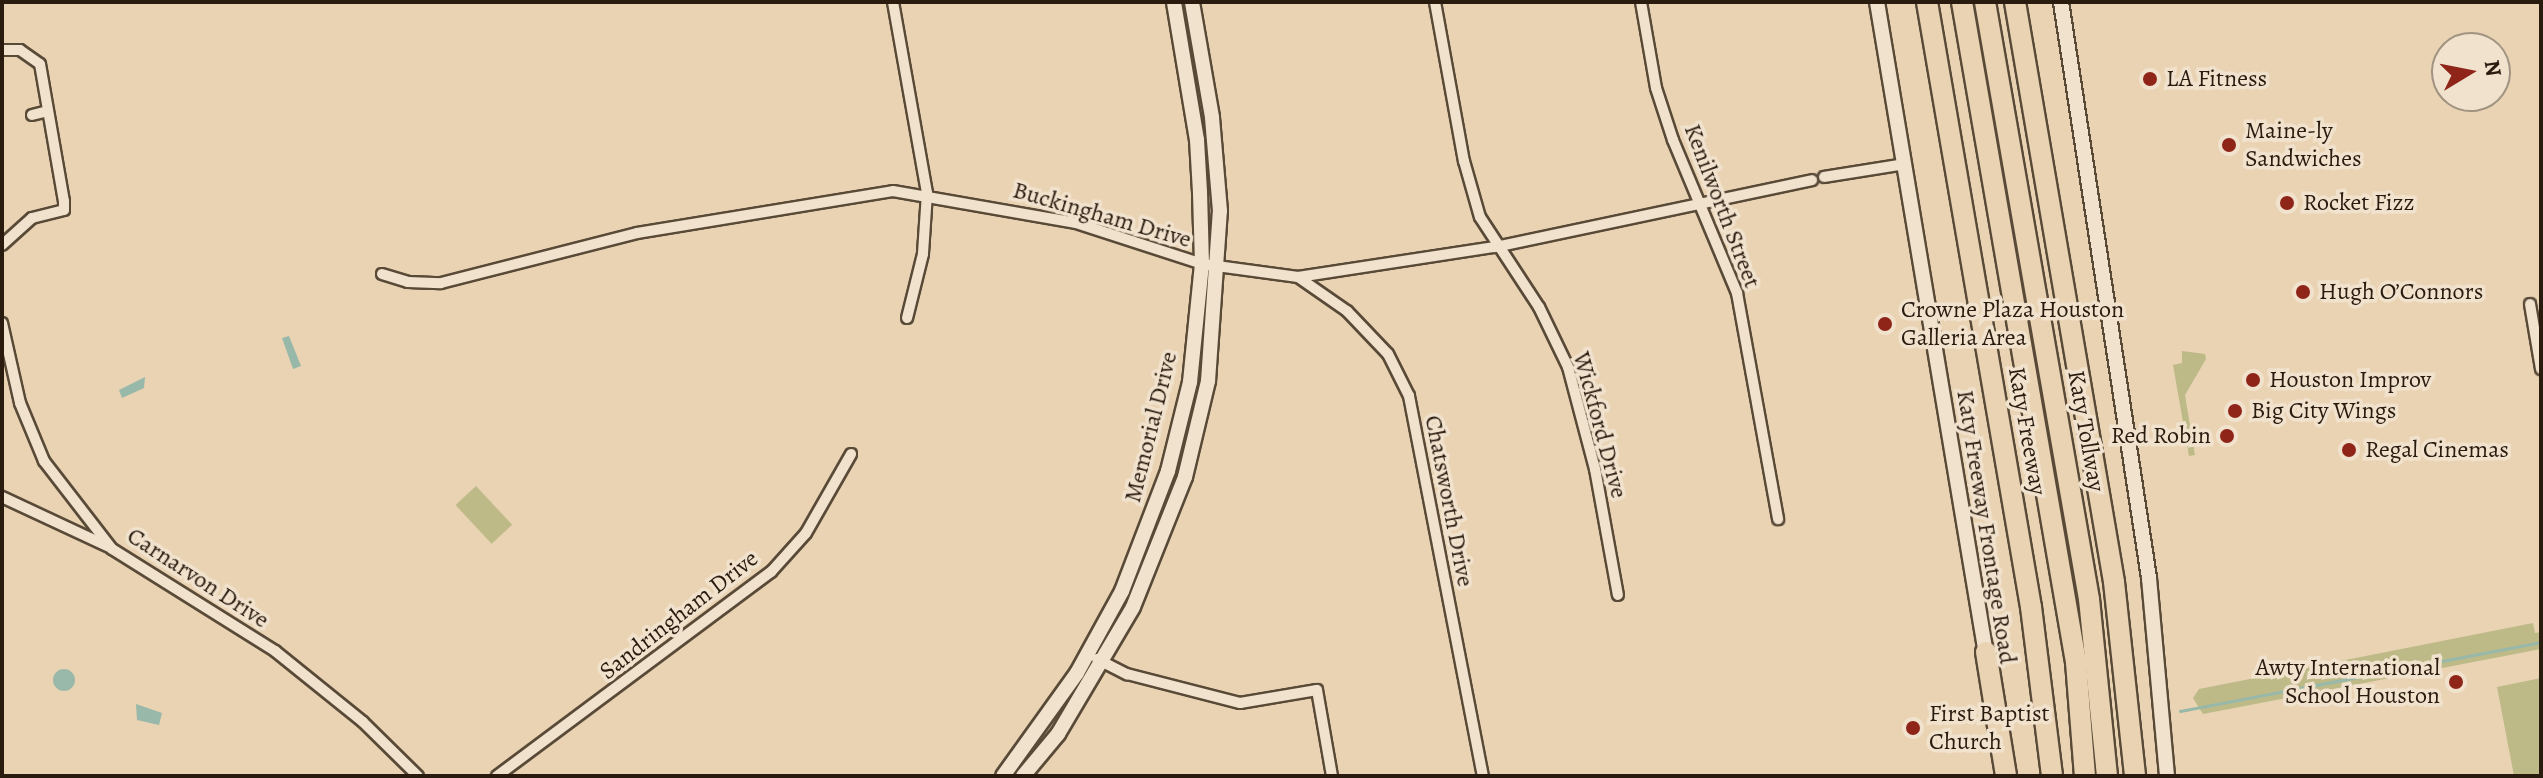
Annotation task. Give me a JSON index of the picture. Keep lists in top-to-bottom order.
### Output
{
  "streets": {
    "highway": ["Katy Freeway", "Katy Tollway"],
    "main road": ["Memorial Drive", "Katy Freeway Frontage Road"],
    "street": [
      "Kenilworth Street",
      "Buckingham Drive",
      "Wickford Drive",
      "Chatsworth Drive",
      "Carnarvon Drive",
      "Sandringham Drive"
    ]
  },
  "crossings": [
    ["Kenilworth Street", "Buckingham Drive"],
    ["Buckingham Drive", "Wickford Drive"],
    ["Buckingham Drive", "Memorial Drive"],
    ["Buckingham Drive", "Chatsworth Drive"]
  ],
  "places": [
    "LA Fitness",
    "Maine-ly Sandwiches",
    "Rocket Fizz",
    "Hugh O’Connors",
    "Crowne Plaza Houston Galleria Area",
    "Houston Improv",
    "Big City Wings",
    "Red Robin",
    "Regal Cinemas",
    "Awty International School Houston",
    "First Baptist Church"
  ],
  "north": "right"
}
